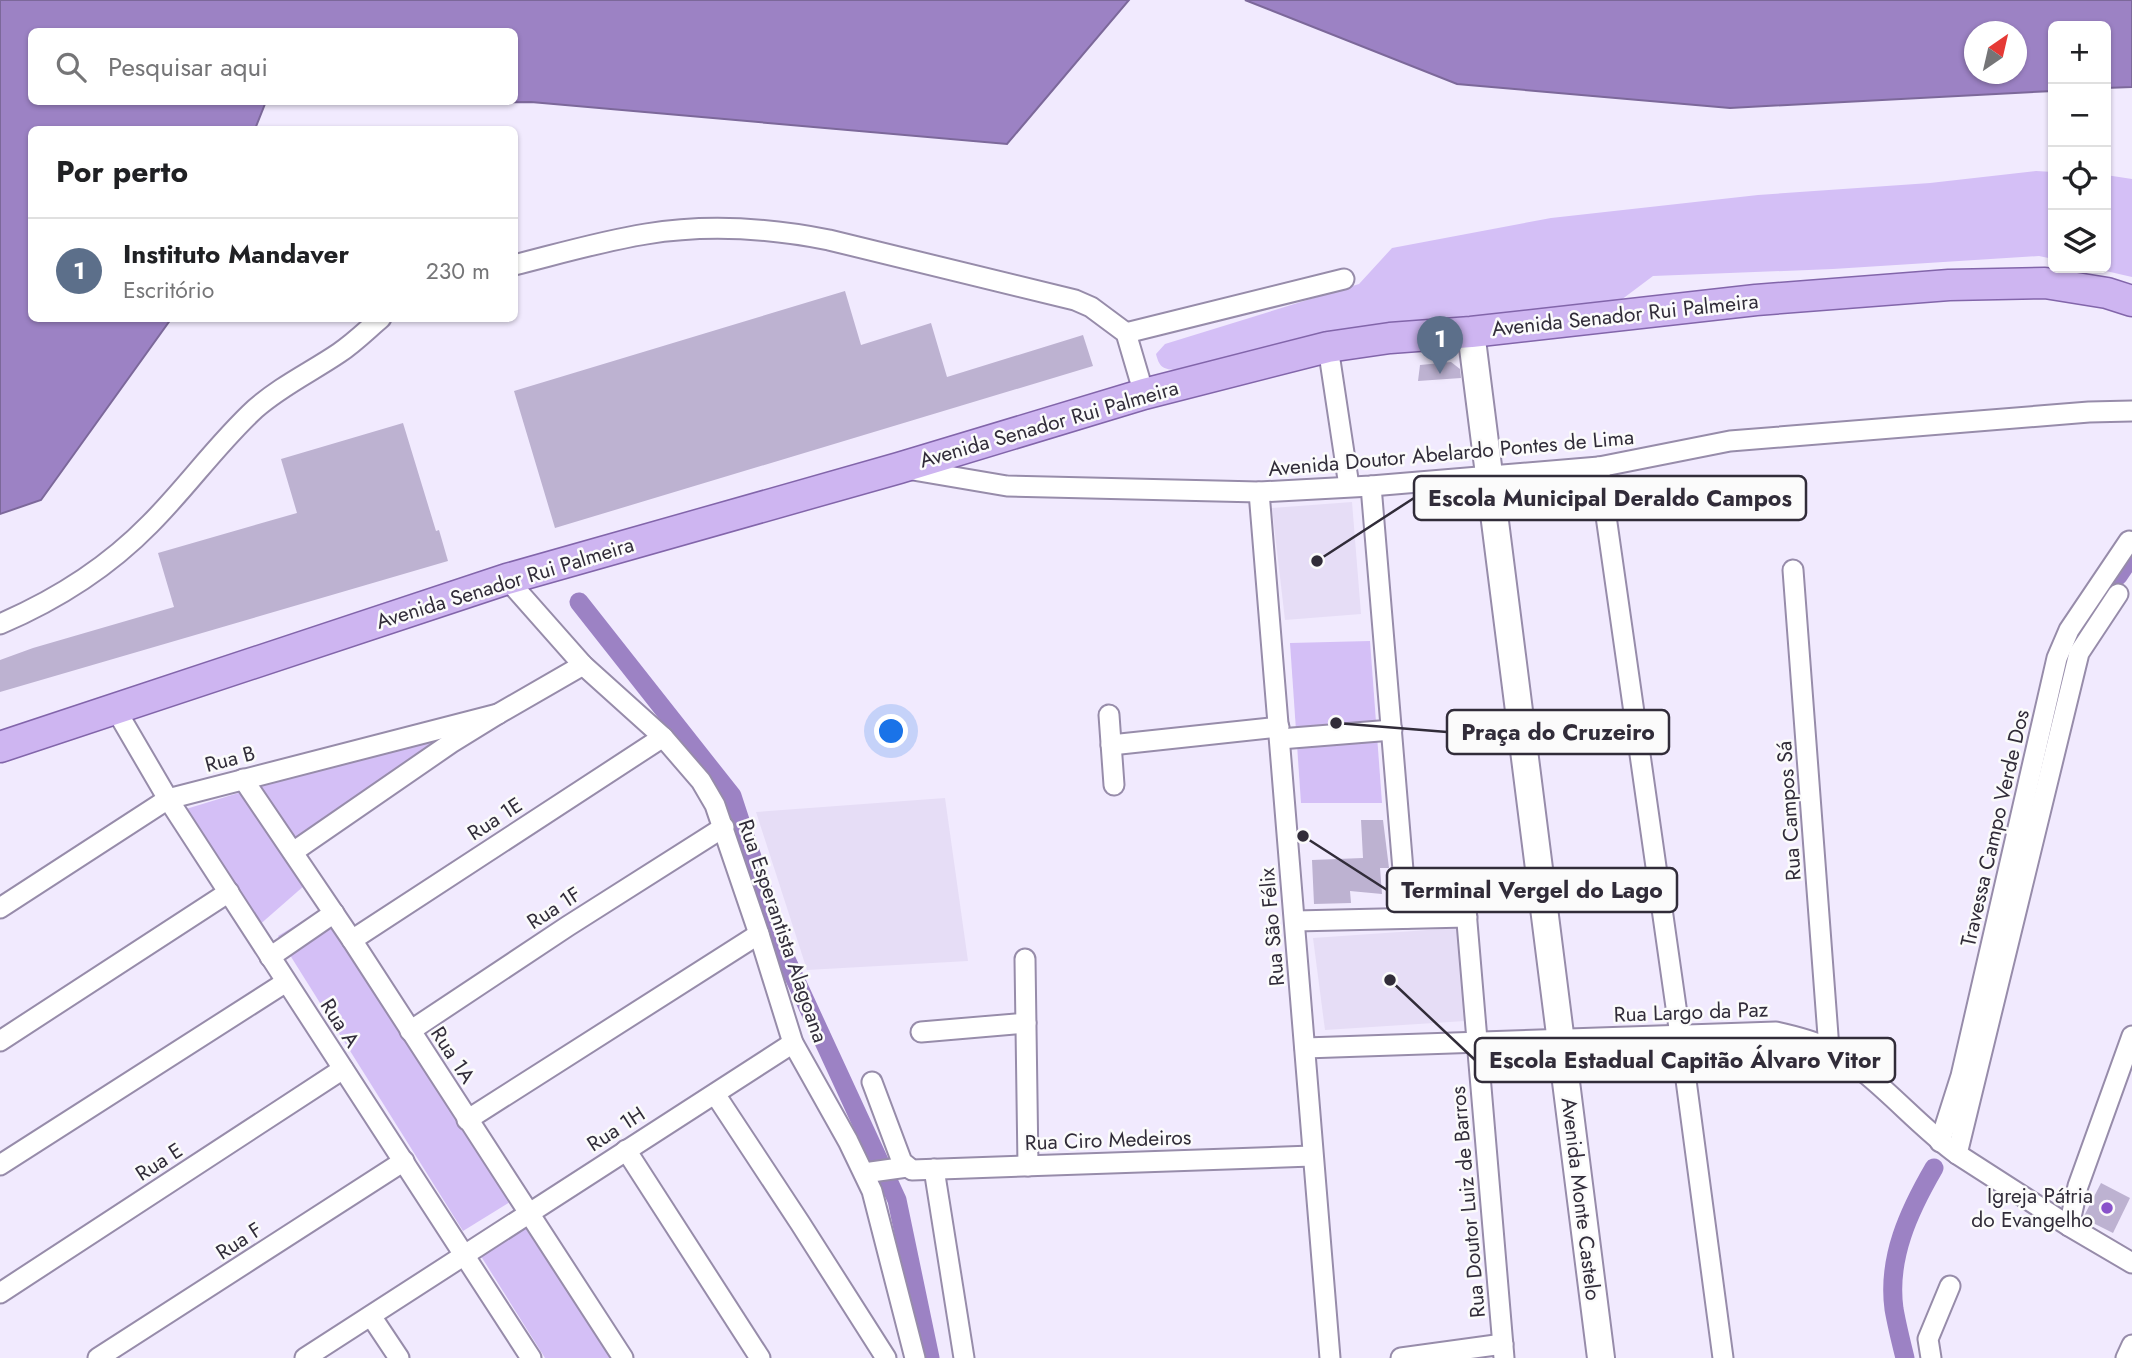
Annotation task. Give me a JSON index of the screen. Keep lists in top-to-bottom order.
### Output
{
  "streets": {
    "main road": ["Avenida Senador Rui Palmeira"],
    "street": [
      "Avenida Doutor Abelardo Pontes de Lima",
      "Rua B",
      "Rua Campos Sá",
      "Rua 1E",
      "Travessa Campo Verde Dos",
      "Rua 1F",
      "Rua São Félix",
      "Rua Esperantista Alagoana",
      "Rua Largo da Paz",
      "Rua A",
      "Rua 1A",
      "Rua 1H",
      "Rua Ciro Medeiros",
      "Rua E",
      "Avenida Monte Castelo",
      "Rua Doutor Luiz de Barros",
      "Rua F"
    ]
  },
  "crossings": [
    ["Avenida Senador Rui Palmeira", "Avenida Doutor Abelardo Pontes de Lima"],
    ["Avenida Senador Rui Palmeira", "Rua Esperantista Alagoana"],
    ["Avenida Senador Rui Palmeira", "Rua A"],
    ["Avenida Senador Rui Palmeira", "Avenida Monte Castelo"],
    ["Avenida Doutor Abelardo Pontes de Lima", "Rua São Félix"],
    ["Avenida Doutor Abelardo Pontes de Lima", "Avenida Monte Castelo"],
    ["Rua B", "Rua A"],
    ["Rua B", "Rua 1A"],
    ["Rua Campos Sá", "Rua Largo da Paz"],
    ["Rua 1E", "Rua Esperantista Alagoana"],
    ["Rua 1E", "Rua 1A"],
    ["Travessa Campo Verde Dos", "Rua Largo da Paz"],
    ["Rua 1F", "Rua Esperantista Alagoana"],
    ["Rua 1F", "Rua 1A"],
    ["Rua São Félix", "Rua Largo da Paz"],
    ["Rua São Félix", "Rua Ciro Medeiros"],
    ["Rua Esperantista Alagoana", "Rua 1H"],
    ["Rua Esperantista Alagoana", "Rua Ciro Medeiros"],
    ["Rua Largo da Paz", "Avenida Monte Castelo"],
    ["Rua Largo da Paz", "Rua Doutor Luiz de Barros"],
    ["Rua A", "Rua 1H"],
    ["Rua A", "Rua E"],
    ["Rua A", "Rua F"],
    ["Rua 1A", "Rua 1H"]
  ],
  "places": [
    "Escola Municipal Deraldo Campos",
    "Praça do Cruzeiro",
    "Terminal Vergel do Lago",
    "Escola Estadual Capitão Álvaro Vitor",
    "Igreja Pátria do Evangelho"
  ],
  "north": "top right",
  "page": {
    "map_buttons": ["+", "−"],
    "search": "Pesquisar aqui",
    "heading": "Por perto",
    "list": [
      {
        "mark": "1",
        "name": "Instituto Mandaver",
        "note": "Escritório",
        "value": "230 m"
      }
    ],
    "pins": "1"
  }
}
